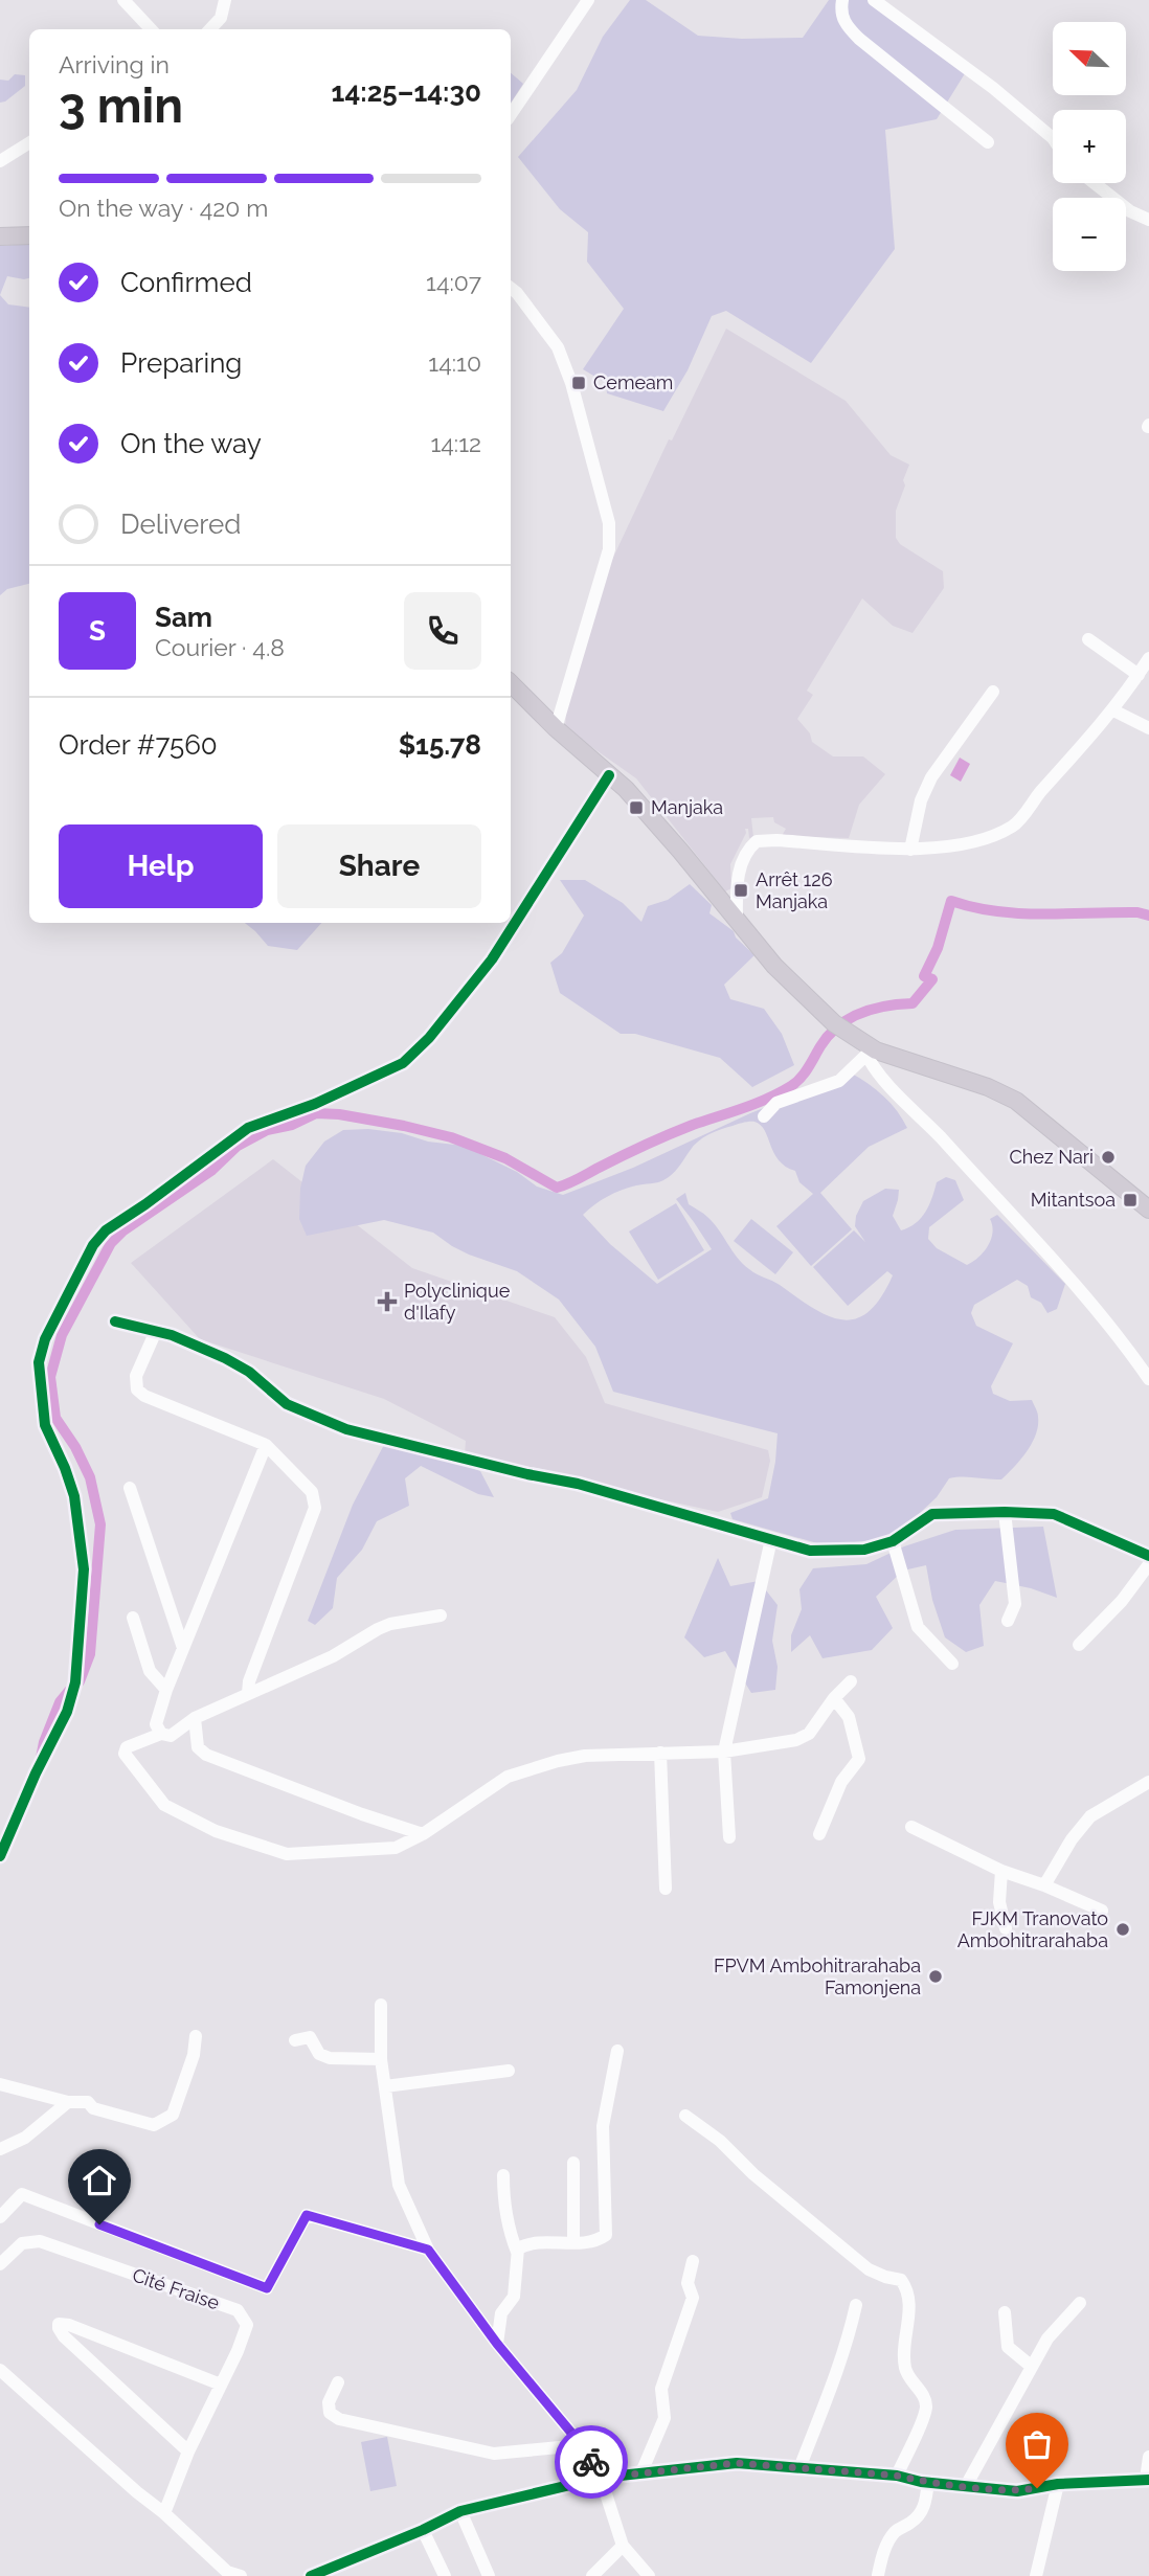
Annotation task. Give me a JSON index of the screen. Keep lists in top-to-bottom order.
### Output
{
  "streets": {
    "street": ["Cité Fraise"]
  },
  "places": {
    "transit": [
      "Cemeam",
      "Manjaka",
      "Arrêt 126 Manjaka",
      "Mitantsoa"
    ],
    "other": ["Chez Nari", "FJKM Tranovato Ambohitrarahaba", "FPVM Ambohitrarahaba Famonjena"],
    "health": ["Polyclinique d'Ilafy"]
  },
  "north": "top left",
  "page": {
    "map_buttons": ["+", "−"],
    "heading": ["3 min", "Arriving in", "14:25–14:30"],
    "panel": [
      "Sam",
      "Courier · 4.8",
      "Order #7560",
      "$15.78"
    ],
    "bar": "On the way · 420 m",
    "list": [
      ["Confirmed", "14:07"],
      ["Preparing", "14:10"],
      ["On the way", "14:12"],
      "Delivered"
    ],
    "round": "S",
    "buttons": ["Help", "Share"]
  }
}
